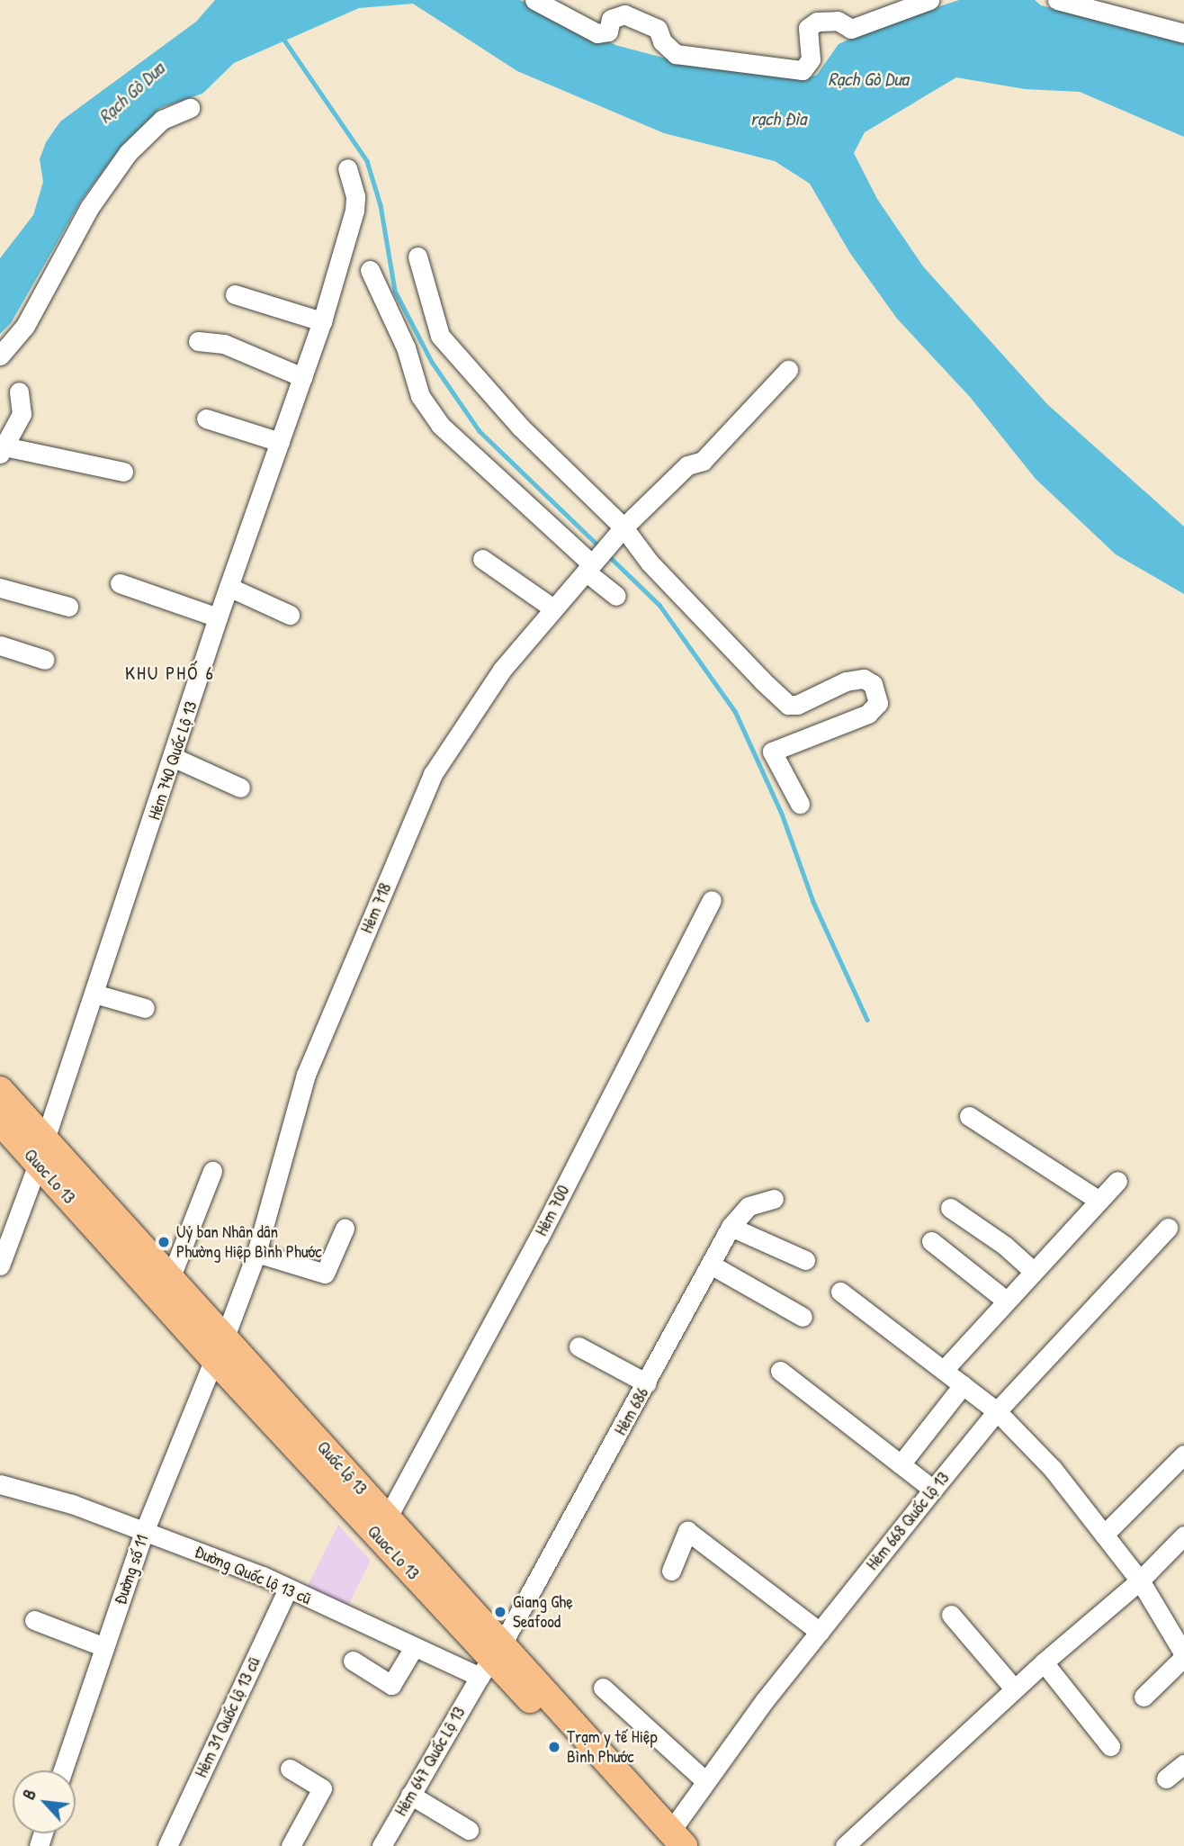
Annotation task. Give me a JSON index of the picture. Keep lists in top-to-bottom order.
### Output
{
  "streets": {
    "highway": ["Quoc Lo 13", "Quốc lộ 13"],
    "street": [
      "Hẻm 740 Quốc Lộ 13",
      "Hẻm 718",
      "Hẻm 700",
      "Hẻm 686",
      "Hẻm 668 Quốc lộ 13",
      "Đường số 11",
      "Đường Quốc lộ 13 cũ",
      "Hẻm 31 Quốc lộ 13 cũ",
      "Hẻm 647 Quốc Lộ 13"
    ]
  },
  "crossings": [
    ["Hẻm 740 Quốc Lộ 13", "Quoc Lo 13"],
    ["Hẻm 740 Quốc Lộ 13", "Quốc lộ 13"],
    ["Hẻm 718", "Quoc Lo 13"],
    ["Hẻm 718", "Quốc lộ 13"],
    ["Hẻm 718", "Đường số 11"],
    ["Quoc Lo 13", "Hẻm 686"],
    ["Quoc Lo 13", "Quốc lộ 13"],
    ["Quoc Lo 13", "Đường số 11"],
    ["Quoc Lo 13", "Đường Quốc lộ 13 cũ"],
    ["Quoc Lo 13", "Hẻm 647 Quốc Lộ 13"],
    ["Hẻm 700", "Quốc lộ 13"],
    ["Hẻm 686", "Quốc lộ 13"],
    ["Hẻm 686", "Đường Quốc lộ 13 cũ"],
    ["Hẻm 686", "Hẻm 647 Quốc Lộ 13"],
    ["Quốc lộ 13", "Hẻm 668 Quốc lộ 13"],
    ["Quốc lộ 13", "Đường số 11"],
    ["Quốc lộ 13", "Đường Quốc lộ 13 cũ"],
    ["Quốc lộ 13", "Hẻm 647 Quốc Lộ 13"],
    ["Đường số 11", "Đường Quốc lộ 13 cũ"],
    ["Đường Quốc lộ 13 cũ", "Hẻm 31 Quốc lộ 13 cũ"],
    ["Đường Quốc lộ 13 cũ", "Hẻm 647 Quốc Lộ 13"]
  ],
  "districts": ["KHU PHỐ 6"],
  "water": ["Rạch Gò Dưa", "rạch Đìa"],
  "places": ["Uỷ ban Nhân dân Phường Hiệp Bình Phước", "Giang Ghẹ Seafood", "Trạm y tế Hiệp Bình Phước"],
  "north": "top left"
}
